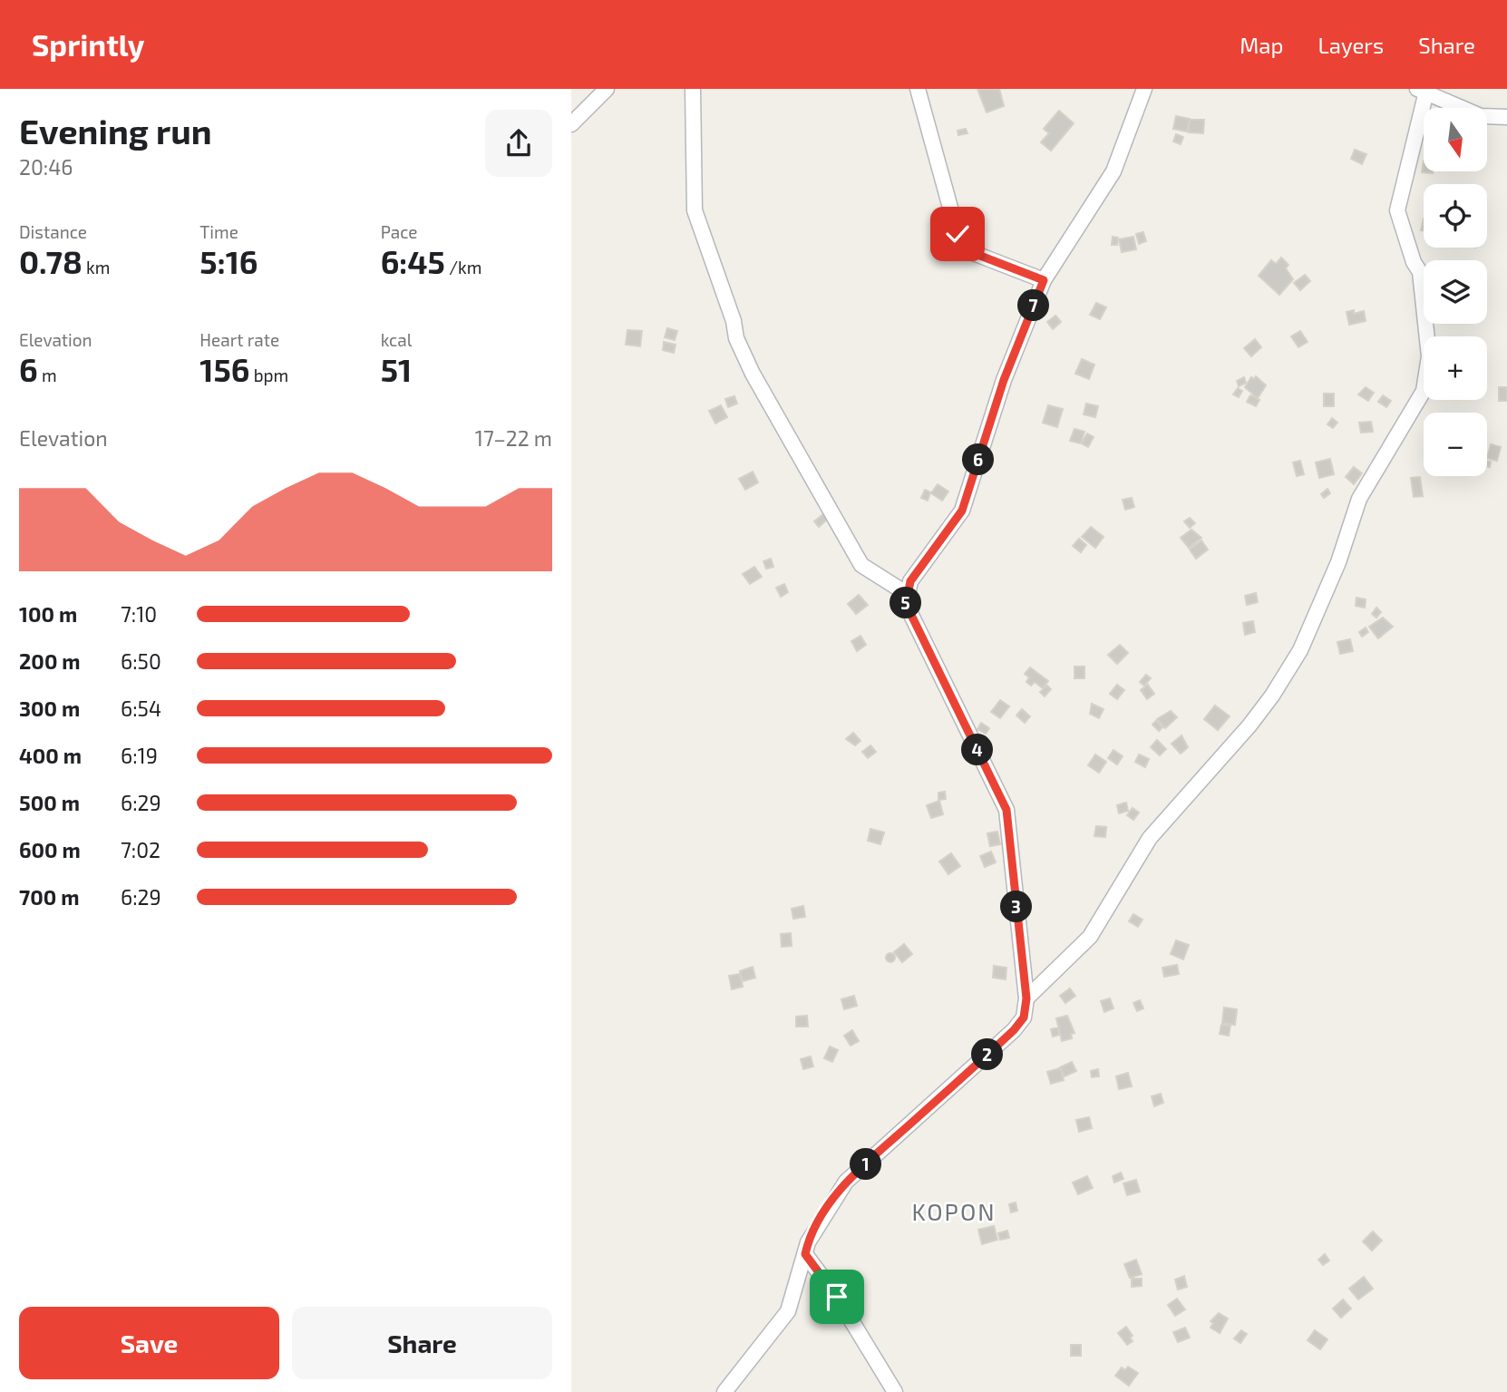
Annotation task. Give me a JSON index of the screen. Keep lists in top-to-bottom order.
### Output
{
  "districts": ["KOPON"],
  "north": "bottom",
  "page": {
    "header": "Sprintly",
    "nav": ["Map", "Layers", "Share"],
    "heading": ["Evening run", "20:46"],
    "map_buttons": ["+", "−"],
    "stats": [
      ["Distance", "0.78 km"],
      ["Time", "5:16"],
      ["Pace", "6:45 /km"],
      ["Elevation", "6 m"],
      ["Heart rate", "156 bpm"],
      ["kcal", "51"]
    ],
    "pins": [
      "7",
      "6",
      "5",
      "4",
      "3",
      "2",
      "1"
    ],
    "chart": ["Elevation", "17–22 m"],
    "list": [
      {
        "name": "100 m",
        "note": "7:10"
      },
      {
        "name": "200 m",
        "note": "6:50"
      },
      {
        "name": "300 m",
        "note": "6:54"
      },
      {
        "name": "400 m",
        "note": "6:19"
      },
      {
        "name": "500 m",
        "note": "6:29"
      },
      {
        "name": "600 m",
        "note": "7:02"
      },
      {
        "name": "700 m",
        "note": "6:29"
      }
    ],
    "buttons": ["Save", "Share"]
  }
}
